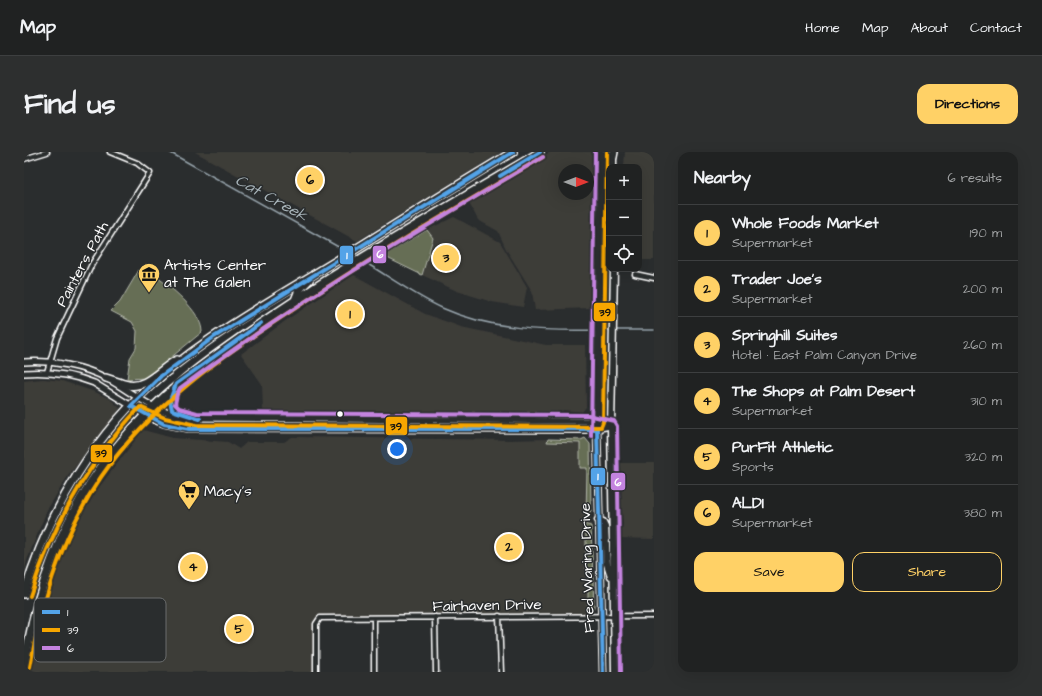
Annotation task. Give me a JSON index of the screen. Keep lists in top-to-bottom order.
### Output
{
  "streets": {
    "main road": ["Fred Waring Drive"],
    "street": ["Painters Path", "Fairhaven Drive"]
  },
  "crossings": [
    ["Fred Waring Drive", "Fairhaven Drive"]
  ],
  "water": ["Cat Creek"],
  "places": {
    "museum": ["Artists Center at The Galen"],
    "supermarket": ["Macy's"]
  },
  "lines": ["transit line 1", "transit line 39", "transit line 6"],
  "legend": ["1", "39", "6"],
  "north": "right",
  "page": {
    "header": "Map",
    "nav": [
      "Home",
      "Map",
      "About",
      "Contact"
    ],
    "buttons": [
      "Directions",
      ["Save", "Share"]
    ],
    "title": "Find us",
    "heading": ["Nearby", "6 results"],
    "map_buttons": ["+", "−"],
    "pins": [
      "6",
      "3",
      "1",
      "2",
      "4",
      "5"
    ],
    "list": [
      {
        "mark": "1",
        "name": "Whole Foods Market",
        "note": "Supermarket",
        "value": "190 m"
      },
      {
        "mark": "2",
        "name": "Trader Joe's",
        "note": "Supermarket",
        "value": "200 m"
      },
      {
        "mark": "3",
        "name": "Springhill Suites",
        "note": "Hotel · East Palm Canyon Drive",
        "value": "260 m"
      },
      {
        "mark": "4",
        "name": "The Shops at Palm Desert",
        "note": "Supermarket",
        "value": "310 m"
      },
      {
        "mark": "5",
        "name": "PurFit Athletic",
        "note": "Sports",
        "value": "320 m"
      },
      {
        "mark": "6",
        "name": "ALDI",
        "note": "Supermarket",
        "value": "380 m"
      }
    ]
  }
}
